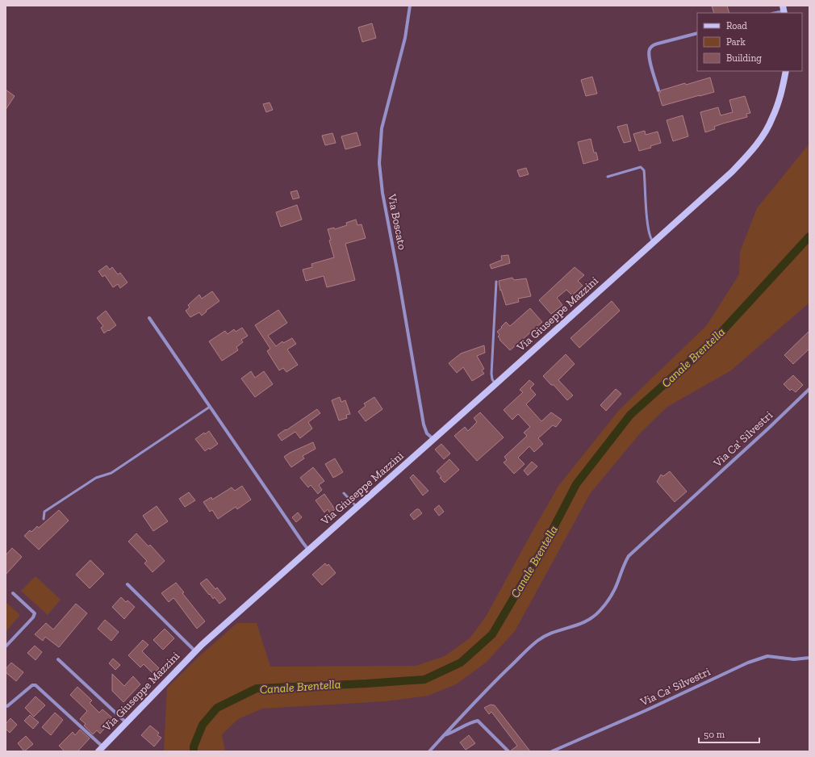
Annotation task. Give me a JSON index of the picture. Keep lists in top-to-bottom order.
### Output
{
  "streets": {
    "main road": ["Via Giuseppe Mazzini"],
    "street": ["Via Boscato", "Via Ca' Silvestri"]
  },
  "crossings": [
    ["Via Boscato", "Via Giuseppe Mazzini"]
  ],
  "water": ["Canale Brentella"],
  "legend": ["Road", "Park", "Building"],
  "scale_bar": "50 m"
}
